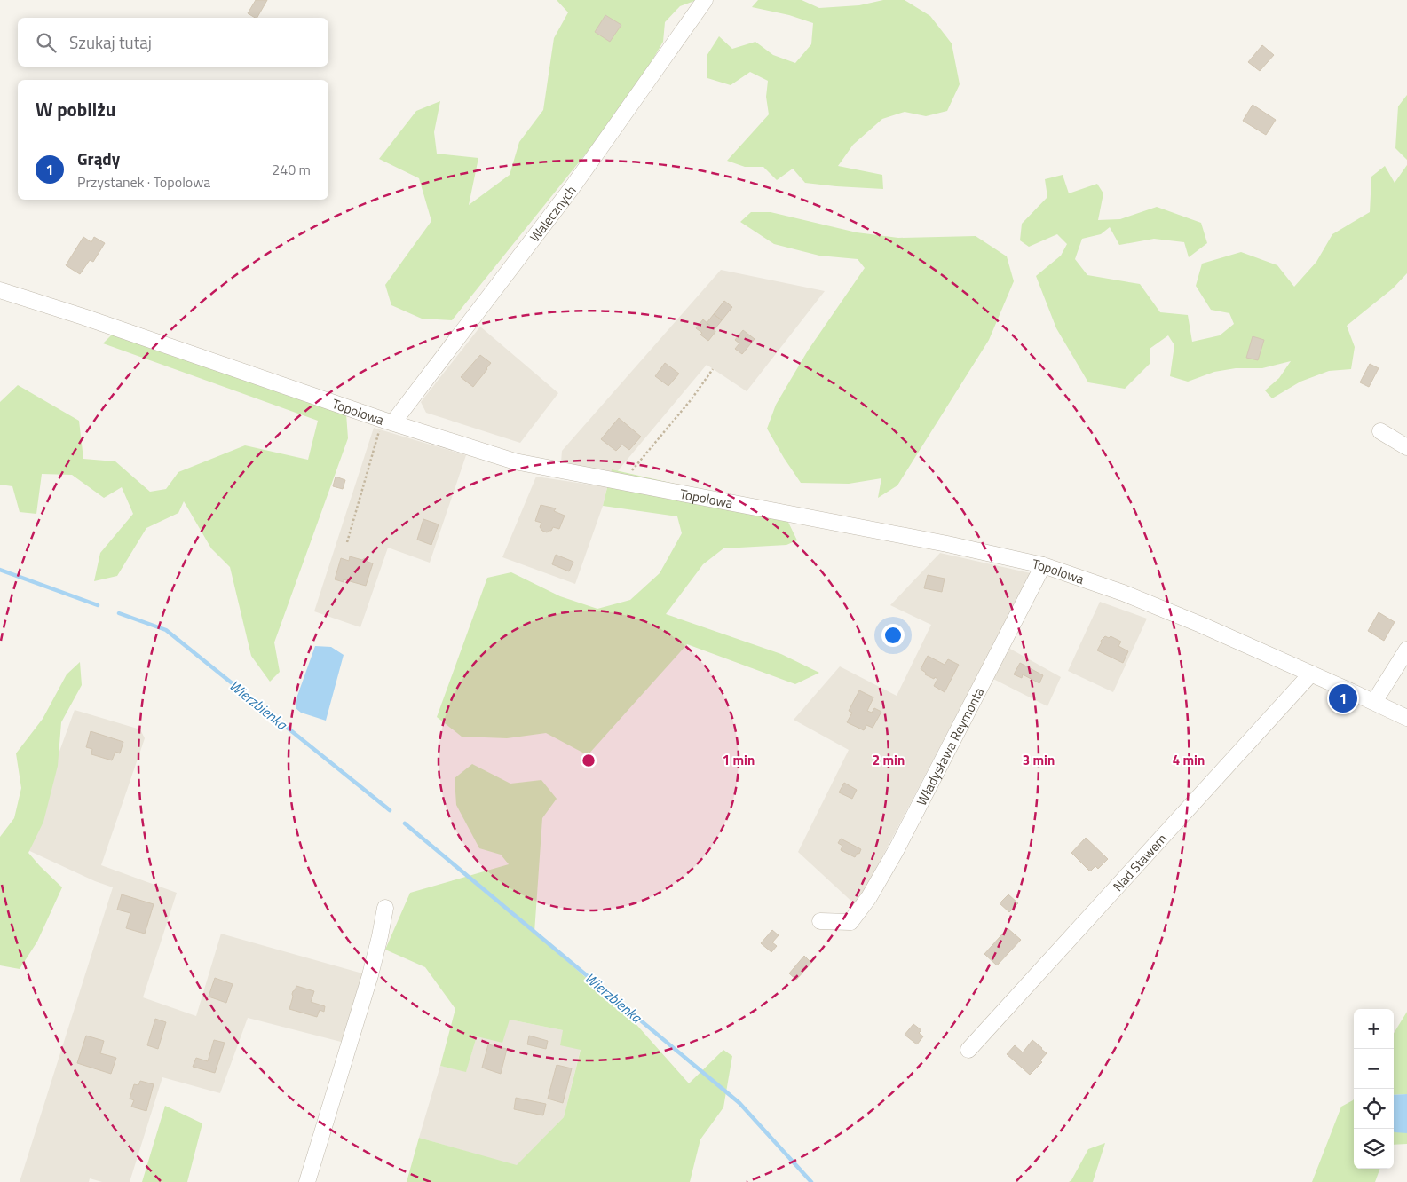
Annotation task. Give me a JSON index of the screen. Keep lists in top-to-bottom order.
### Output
{
  "streets": {
    "street": [
      "Walecznych",
      "Topolowa",
      "Władysława Reymonta",
      "Nad Stawem"
    ]
  },
  "crossings": [
    ["Walecznych", "Topolowa"],
    ["Topolowa", "Władysława Reymonta"],
    ["Topolowa", "Nad Stawem"]
  ],
  "water": ["Wierzbienka"],
  "page": {
    "search": "Szukaj tutaj",
    "heading": "W pobliżu",
    "list": [
      {
        "mark": "1",
        "name": "Grądy",
        "note": "Przystanek · Topolowa",
        "value": "240 m"
      }
    ],
    "pins": "1",
    "map_buttons": ["+", "−"]
  },
  "rings": [
    "1 min",
    "2 min",
    "3 min",
    "4 min"
  ]
}
